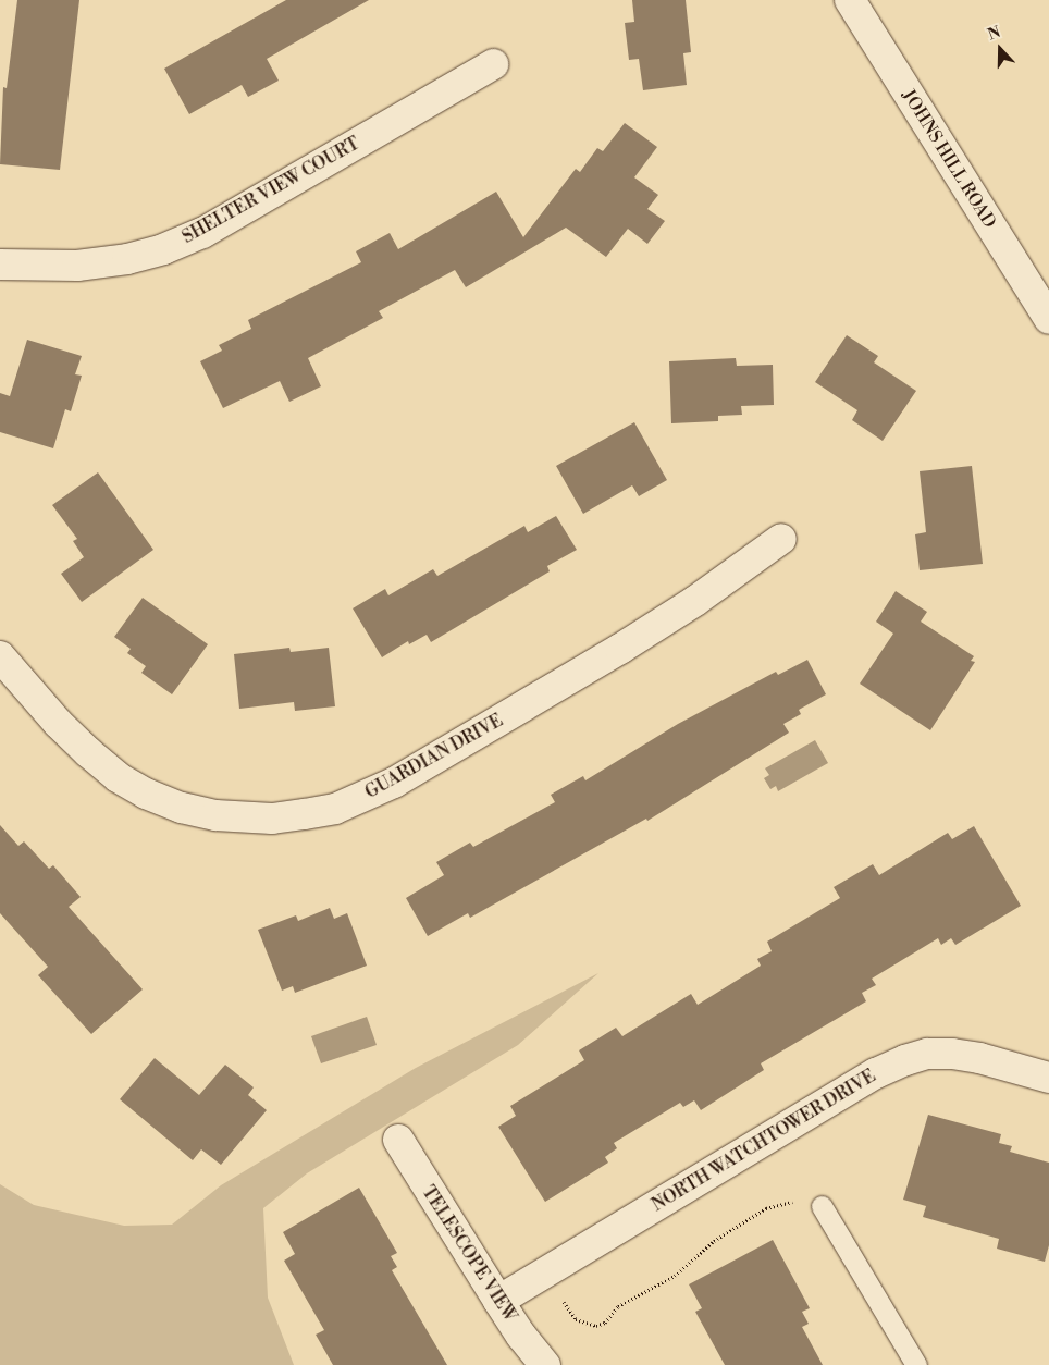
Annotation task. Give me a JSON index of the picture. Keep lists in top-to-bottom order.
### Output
{
  "streets": {
    "street": [
      "JOHNS HILL ROAD",
      "SHELTER VIEW COURT",
      "GUARDIAN DRIVE",
      "NORTH WATCHTOWER DRIVE",
      "TELESCOPE VIEW"
    ]
  },
  "crossings": [
    ["NORTH WATCHTOWER DRIVE", "TELESCOPE VIEW"]
  ],
  "north": "top"
}
